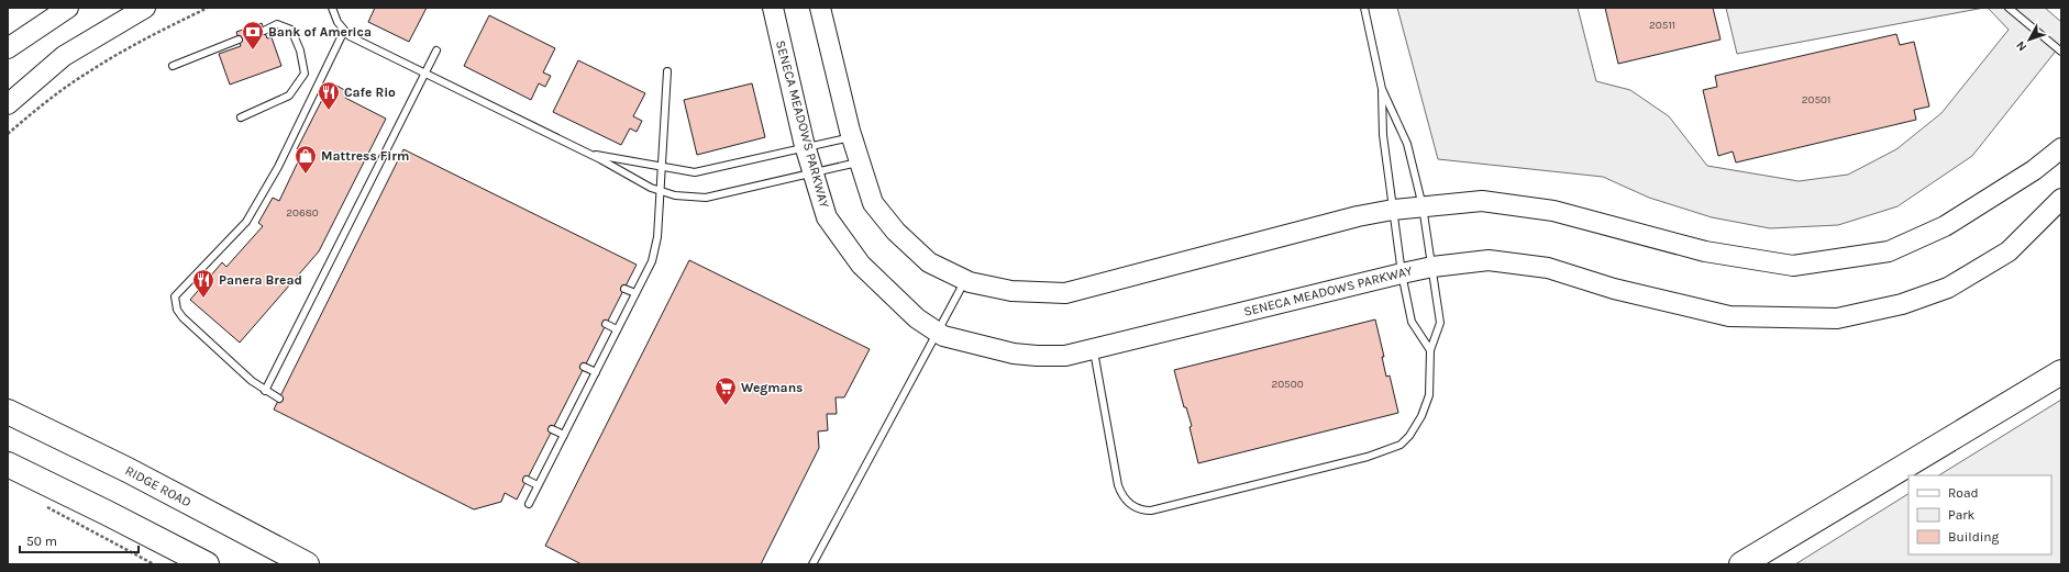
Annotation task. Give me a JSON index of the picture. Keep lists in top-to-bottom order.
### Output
{
  "streets": {
    "highway": ["RIDGE ROAD"],
    "street": ["SENECA MEADOWS PARKWAY"]
  },
  "places": {
    "bank": ["Bank of America"],
    "restaurant": ["Cafe Rio", "Panera Bread"],
    "shop": ["Mattress Firm"],
    "supermarket": ["Wegmans"]
  },
  "house_numbers": [
    "20511",
    "20501",
    "20680",
    "20500"
  ],
  "legend": ["Road", "Park", "Building"],
  "scale_bar": "50 m",
  "north": "bottom left"
}
